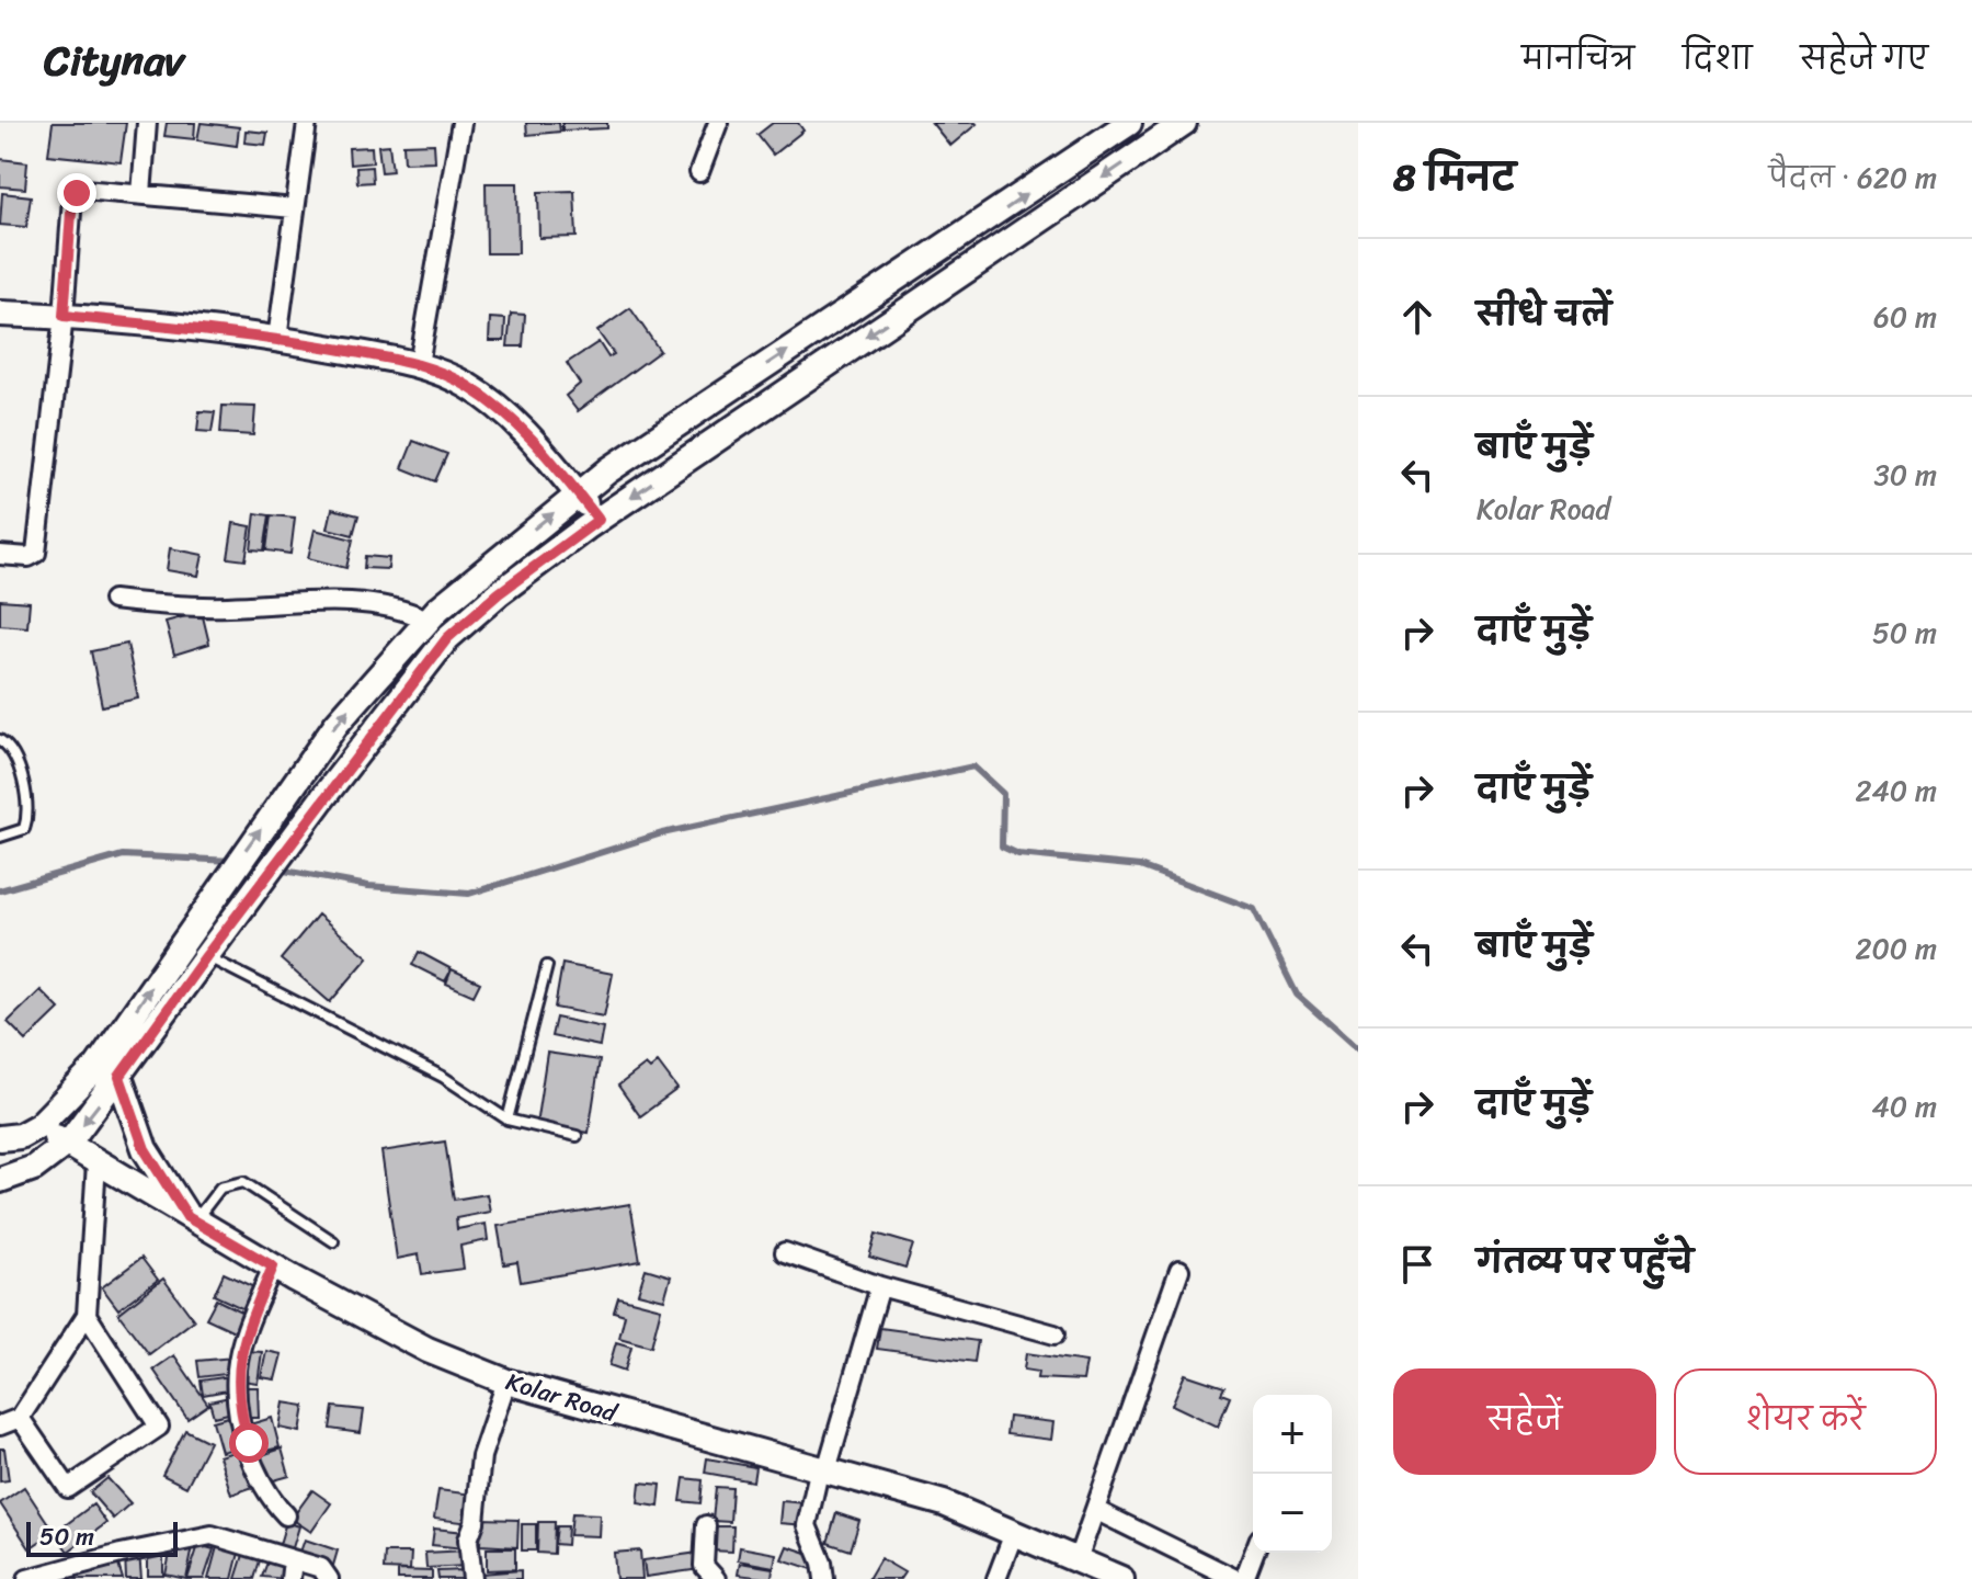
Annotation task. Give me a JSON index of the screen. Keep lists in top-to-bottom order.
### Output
{
  "streets": {
    "main road": ["Kolar Road"]
  },
  "scale_bar": "50 m",
  "page": {
    "header": "Citynav",
    "nav": ["मानचित्र", "दिशा", "सहेजे गए"],
    "heading": ["8 मिनट", "पैदल · 620 m"],
    "list": [
      ["सीधे चलें", "60 m"],
      ["बाएँ मुड़ें", "Kolar Road", "30 m"],
      ["दाएँ मुड़ें", "50 m"],
      ["दाएँ मुड़ें", "240 m"],
      ["बाएँ मुड़ें", "200 m"],
      ["दाएँ मुड़ें", "40 m"],
      "गंतव्य पर पहुँचे"
    ],
    "buttons": ["सहेजें", "शेयर करें"],
    "map_buttons": ["+", "−"],
    "scale": "50 m"
  }
}
